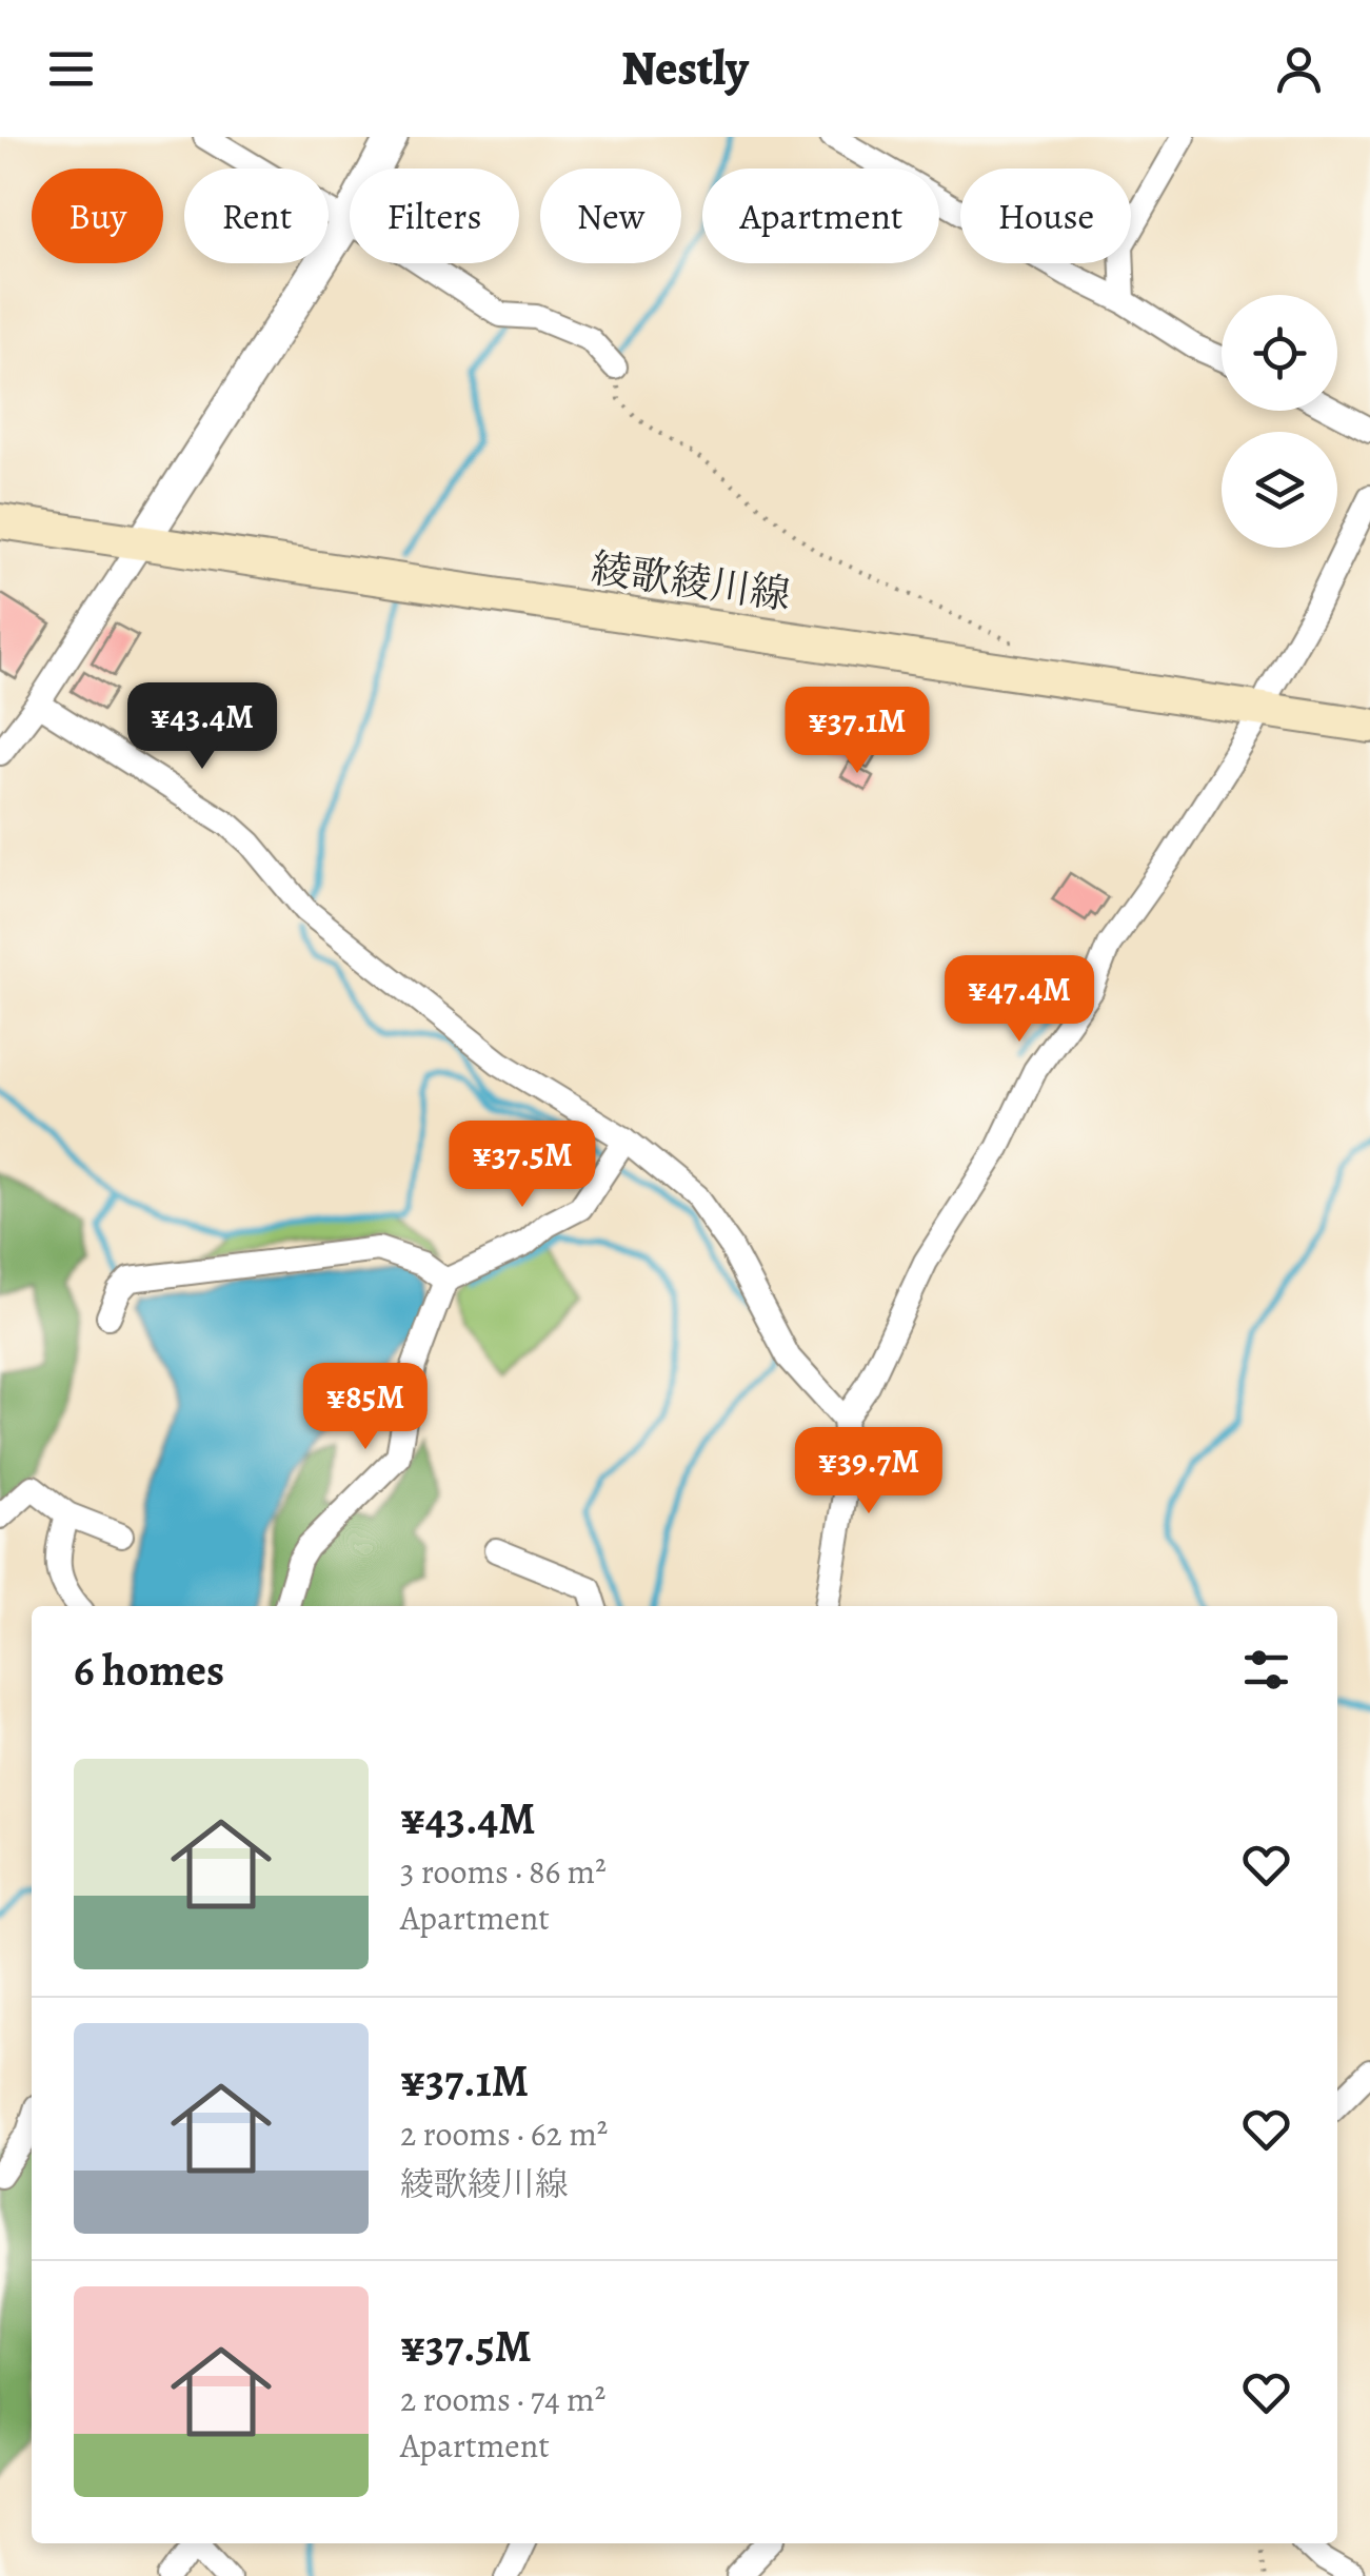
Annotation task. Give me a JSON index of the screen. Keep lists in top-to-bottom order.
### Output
{
  "streets": {
    "main road": ["綾歌綾川線"]
  },
  "page": {
    "header": "Nestly",
    "chip": [
      "Buy",
      "Rent",
      "Filters",
      "New",
      "Apartment",
      "House"
    ],
    "price": [
      "¥43.4M",
      "¥37.1M",
      "¥47.4M",
      "¥37.5M",
      "¥85M",
      "¥39.7M"
    ],
    "heading": "6 homes",
    "list": [
      {
        "name": "¥43.4M",
        "note": "3 rooms · 86 m² · Apartment"
      },
      {
        "name": "¥37.1M",
        "note": "2 rooms · 62 m² · 綾歌綾川線"
      },
      {
        "name": "¥37.5M",
        "note": "2 rooms · 74 m² · Apartment"
      }
    ]
  }
}
